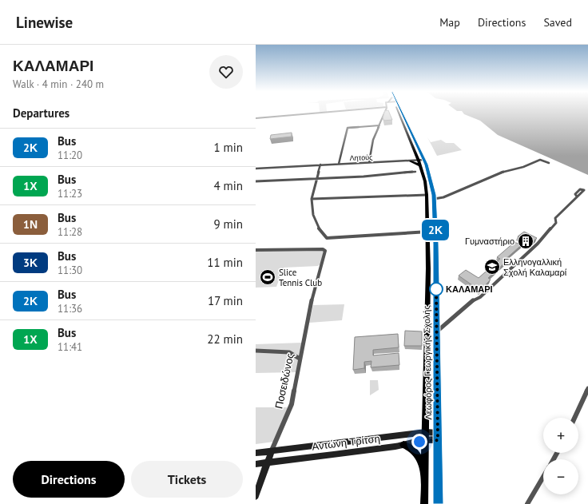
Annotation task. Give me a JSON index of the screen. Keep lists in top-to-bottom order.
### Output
{
  "streets": {
    "main road": ["Λεωφόρος Γεωργικής Σχολής"],
    "street": ["Λητούς", "Ποσειδώνος", "Αντώνη Τρίτση"]
  },
  "crossings": [
    ["Λητούς", "Λεωφόρος Γεωργικής Σχολής"],
    ["Λεωφόρος Γεωργικής Σχολής", "Αντώνη Τρίτση"],
    ["Ποσειδώνος", "Αντώνη Τρίτση"]
  ],
  "places": {
    "building": ["Γυμναστήριο"],
    "school or university": ["Ελληνογαλλική Σχολή Καλαμαρί"],
    "sports": ["Slice Tennis Club"],
    "other": ["ΚΑΛΑΜΑΡΙ"]
  },
  "lines": ["bus line 2Κ"],
  "page": {
    "header": "Linewise",
    "nav": ["Map", "Directions", "Saved"],
    "heading": [
      ["ΚΑΛΑΜΑΡΙ", "Walk · 4 min · 240 m"],
      "Departures"
    ],
    "on_map": "2Κ",
    "list": [
      {
        "mark": "2Κ",
        "name": "Bus",
        "note": "11:20",
        "value": "1 min"
      },
      {
        "mark": "1Χ",
        "name": "Bus",
        "note": "11:23",
        "value": "4 min"
      },
      {
        "mark": "1Ν",
        "name": "Bus",
        "note": "11:28",
        "value": "9 min"
      },
      {
        "mark": "3Κ",
        "name": "Bus",
        "note": "11:30",
        "value": "11 min"
      },
      {
        "mark": "2Κ",
        "name": "Bus",
        "note": "11:36",
        "value": "17 min"
      },
      {
        "mark": "1Χ",
        "name": "Bus",
        "note": "11:41",
        "value": "22 min"
      }
    ],
    "map_buttons": ["+", "−"],
    "buttons": ["Directions", "Tickets"]
  }
}
